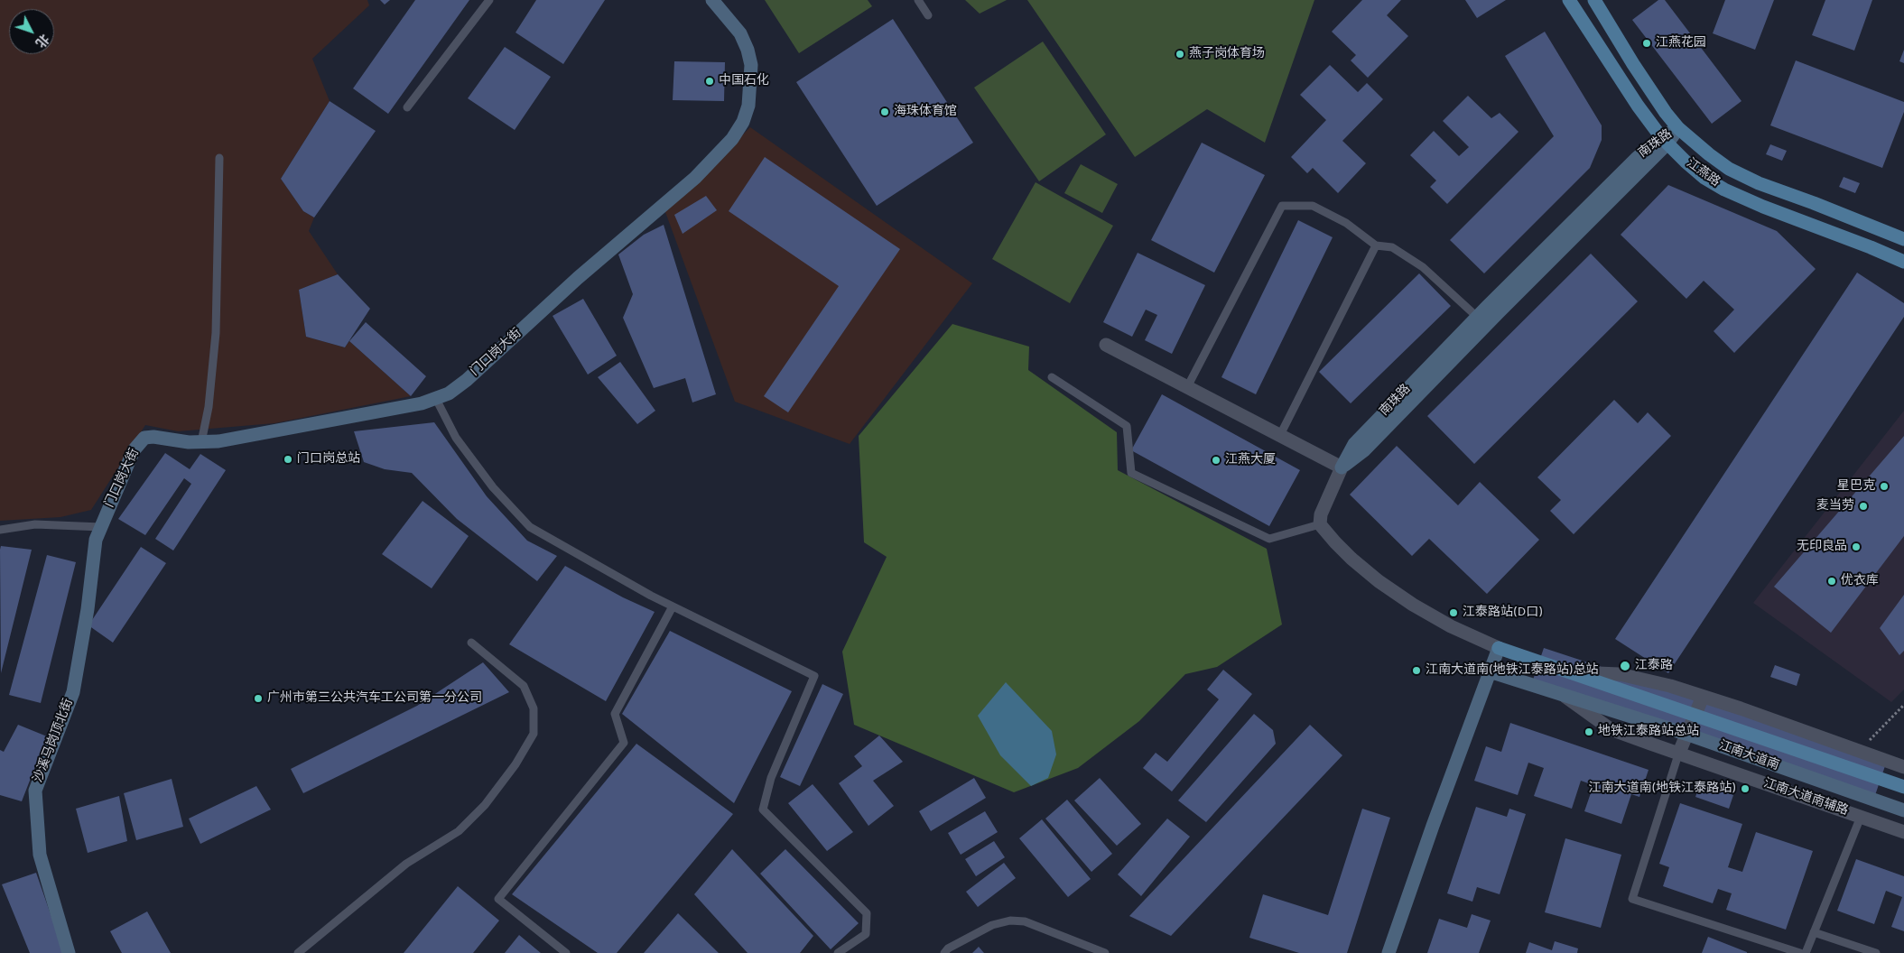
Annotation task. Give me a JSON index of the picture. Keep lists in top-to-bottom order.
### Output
{
  "streets": {
    "main road": ["江燕路", "江南大道南"],
    "street": [
      "南珠路",
      "门口岗大街",
      "沙溪马岗顶北街",
      "江南大道南辅路"
    ]
  },
  "crossings": [
    ["南珠路", "江燕路"],
    ["门口岗大街", "沙溪马岗顶北街"],
    ["江南大道南", "江南大道南辅路"]
  ],
  "places": [
    "江燕花园",
    "燕子岗体育场",
    "中国石化",
    "海珠体育馆",
    "门口岗总站",
    "江燕大厦",
    "星巴克",
    "麦当劳",
    "无印良品",
    "优衣库",
    "江泰路站(D口)",
    "江泰路",
    "江南大道南(地铁江泰路站)总站",
    "广州市第三公共汽车工公司第一分公司",
    "地铁江泰路站总站",
    "江南大道南(地铁江泰路站)"
  ],
  "north": "bottom right"
}
